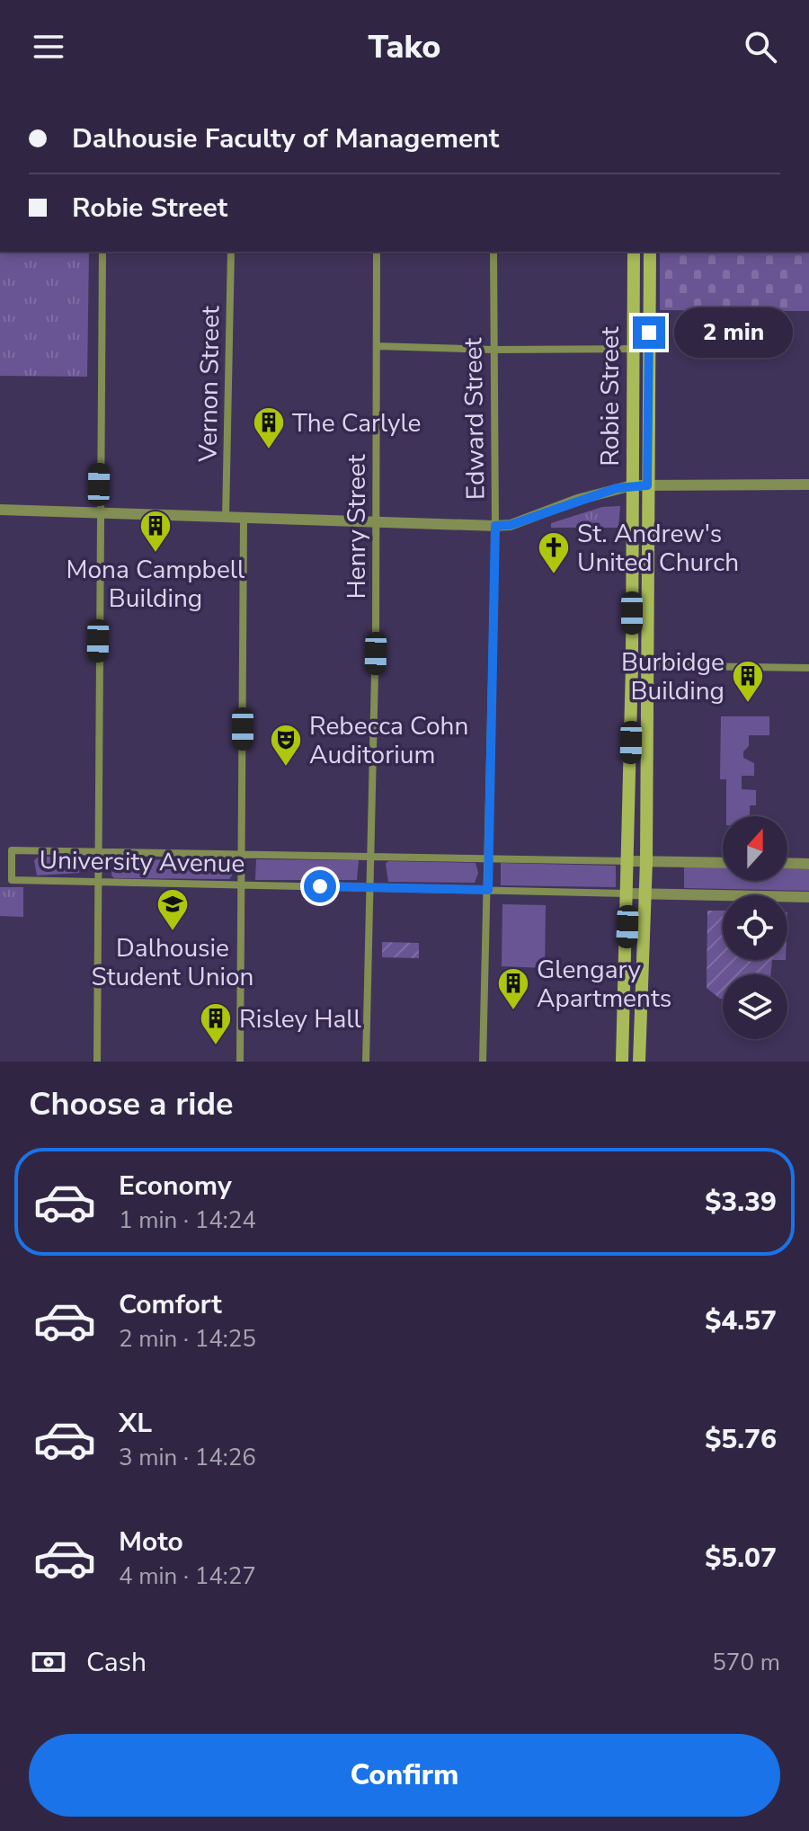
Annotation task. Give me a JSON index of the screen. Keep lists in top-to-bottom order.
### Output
{
  "streets": {
    "main road": ["Robie Street"],
    "street": [
      "Vernon Street",
      "Edward Street",
      "Henry Street",
      "University Avenue"
    ]
  },
  "crossings": [
    ["Robie Street", "University Avenue"],
    ["Edward Street", "University Avenue"],
    ["Henry Street", "University Avenue"]
  ],
  "places": {
    "building": [
      "The Carlyle",
      "Mona Campbell Building",
      "Burbidge Building",
      "Glengary Apartments",
      "Risley Hall"
    ],
    "church": ["St. Andrew's United Church"],
    "theatre": ["Rebecca Cohn Auditorium"],
    "school or university": ["Dalhousie Student Union"]
  },
  "north": "top",
  "page": {
    "header": "Tako",
    "banner": ["Dalhousie Faculty of Management", "Robie Street"],
    "bubble": "2 min",
    "heading": "Choose a ride",
    "list": [
      {
        "name": "Economy",
        "note": "1 min · 14:24",
        "value": "$3.39"
      },
      {
        "name": "Comfort",
        "note": "2 min · 14:25",
        "value": "$4.57"
      },
      {
        "name": "XL",
        "note": "3 min · 14:26",
        "value": "$5.76"
      },
      {
        "name": "Moto",
        "note": "4 min · 14:27",
        "value": "$5.07"
      }
    ],
    "pay": ["Cash", "570 m"],
    "buttons": "Confirm"
  }
}
